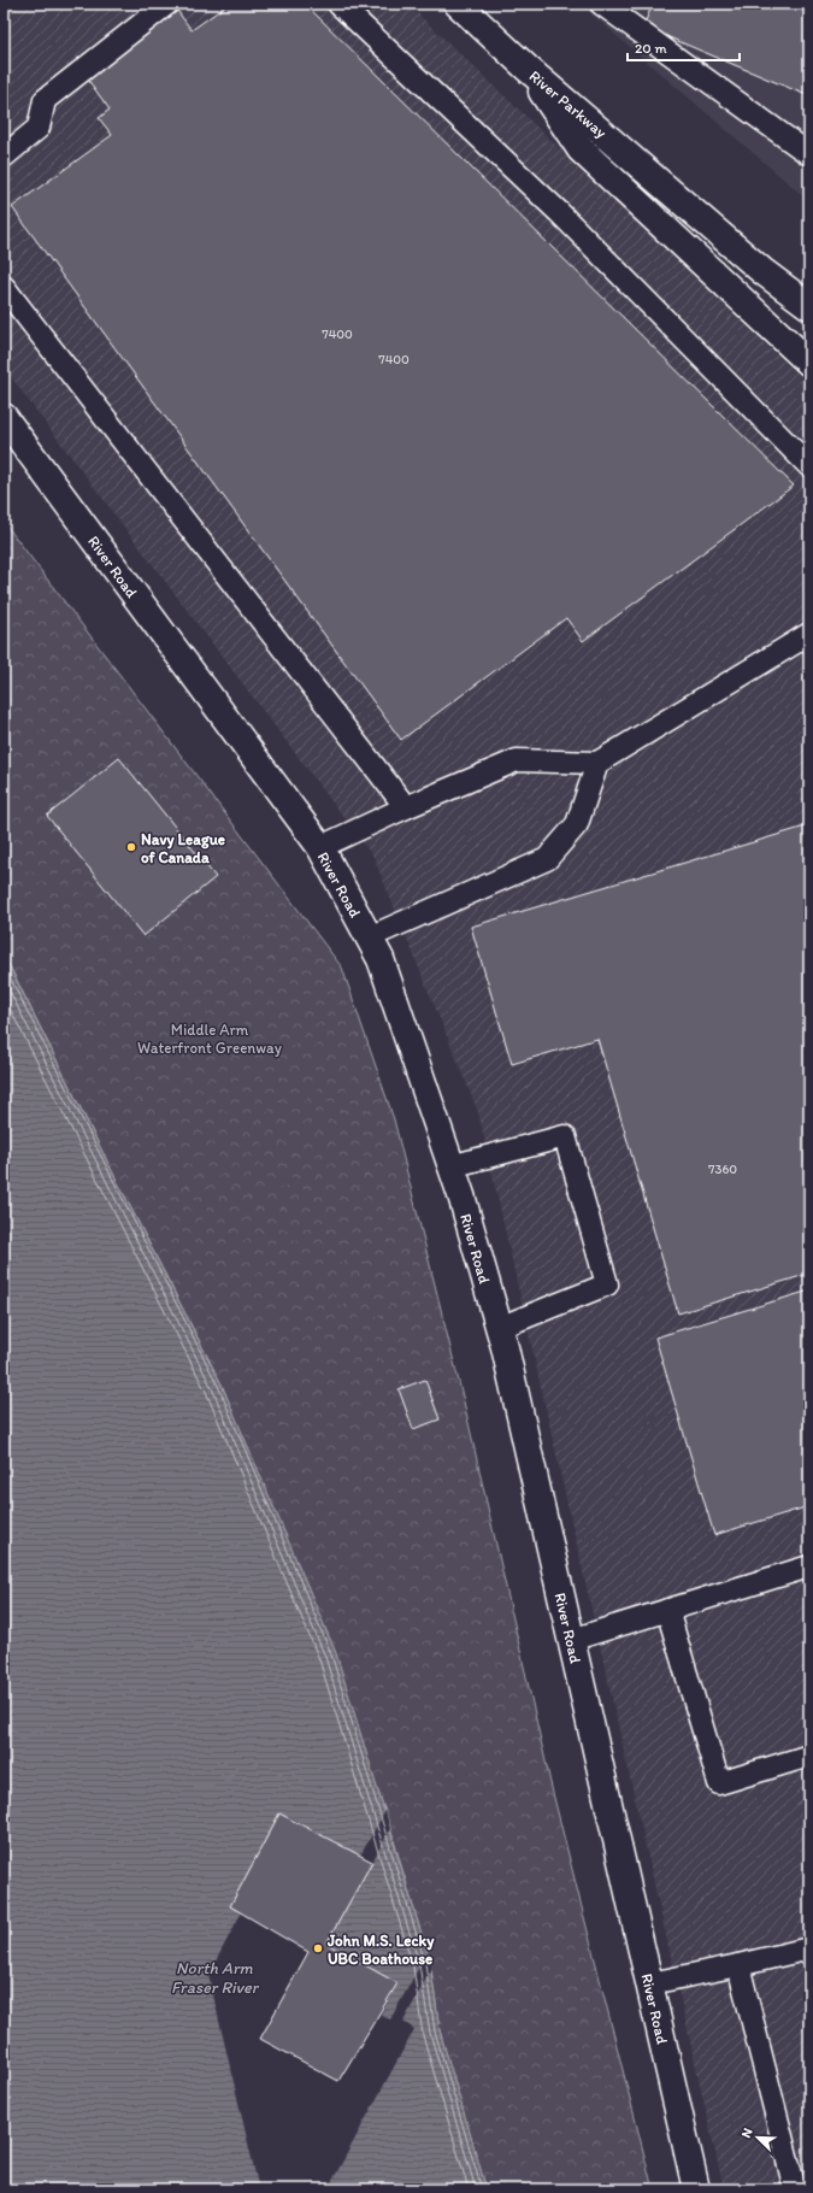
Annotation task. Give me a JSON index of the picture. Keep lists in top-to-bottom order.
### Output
{
  "streets": {
    "street": ["River Parkway", "River Road"]
  },
  "water": ["North Arm Fraser River"],
  "parks": ["Middle Arm Waterfront Greenway"],
  "places": ["Navy League of Canada", "John M.S. Lecky UBC Boathouse"],
  "house_numbers": ["7400", "7400", "7360"],
  "scale_bar": "20 m",
  "north": "top left"
}
